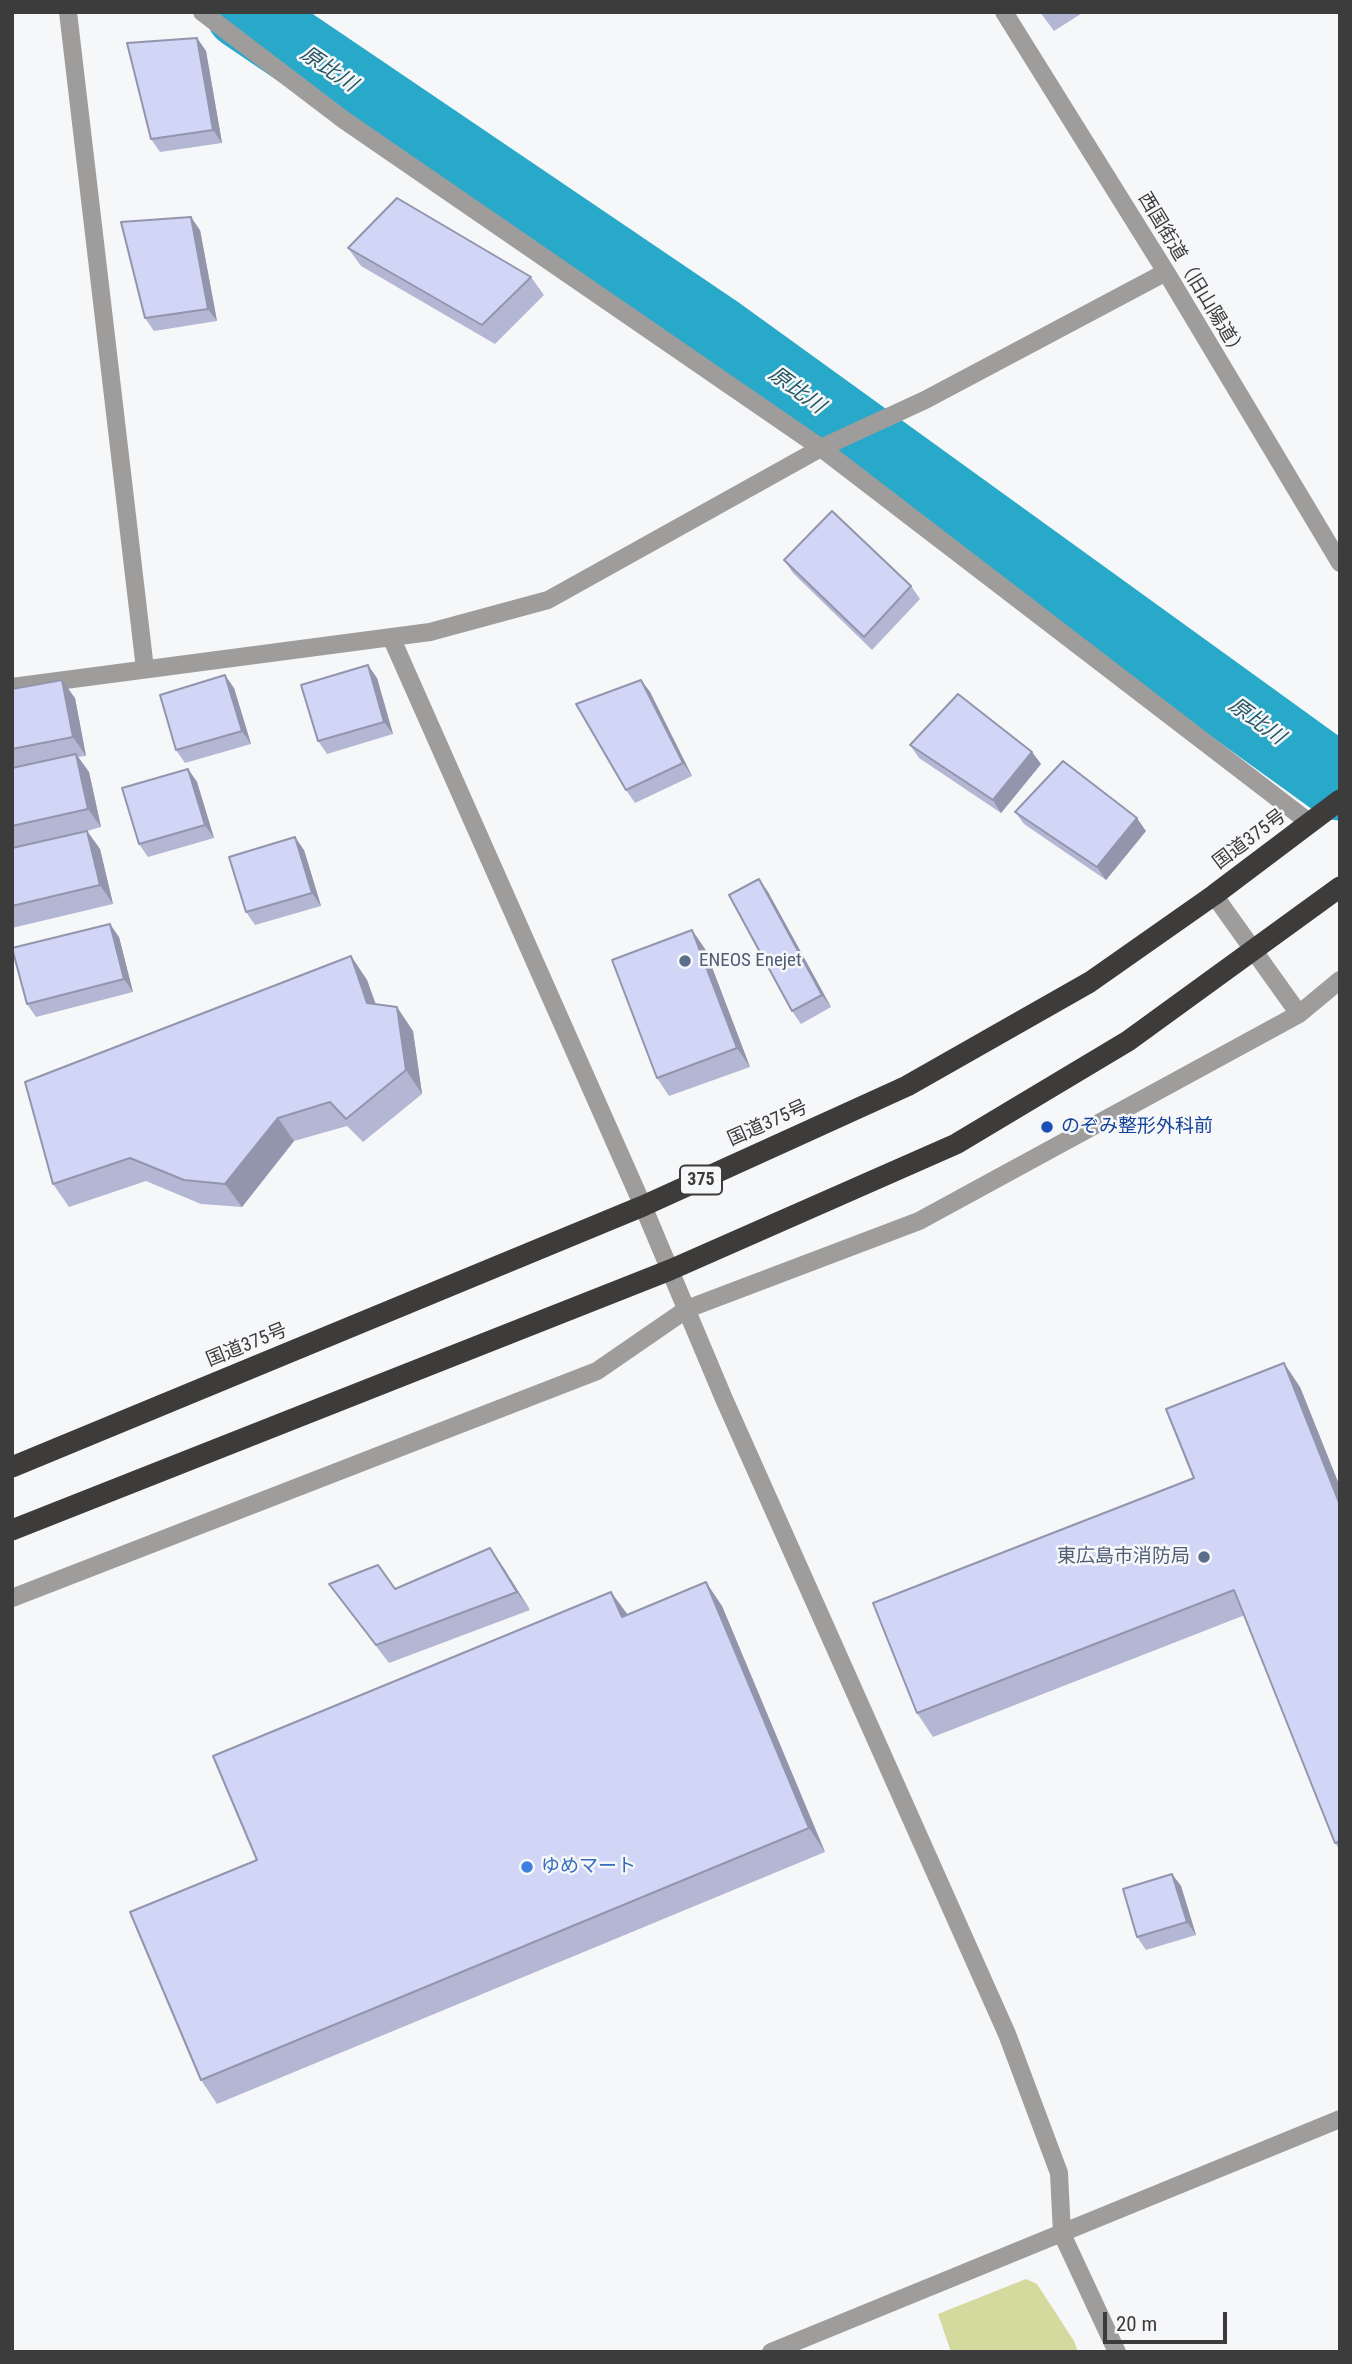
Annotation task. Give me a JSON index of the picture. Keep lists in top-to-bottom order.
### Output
{
  "streets": {
    "highway": ["国道375号", "375"],
    "street": ["西国街道（旧山陽道）"]
  },
  "water": ["原比川"],
  "places": [
    "ENEOS Enejet",
    "のぞみ整形外科前",
    "東広島市消防局",
    "ゆめマート"
  ],
  "scale_bar": "20 m"
}
